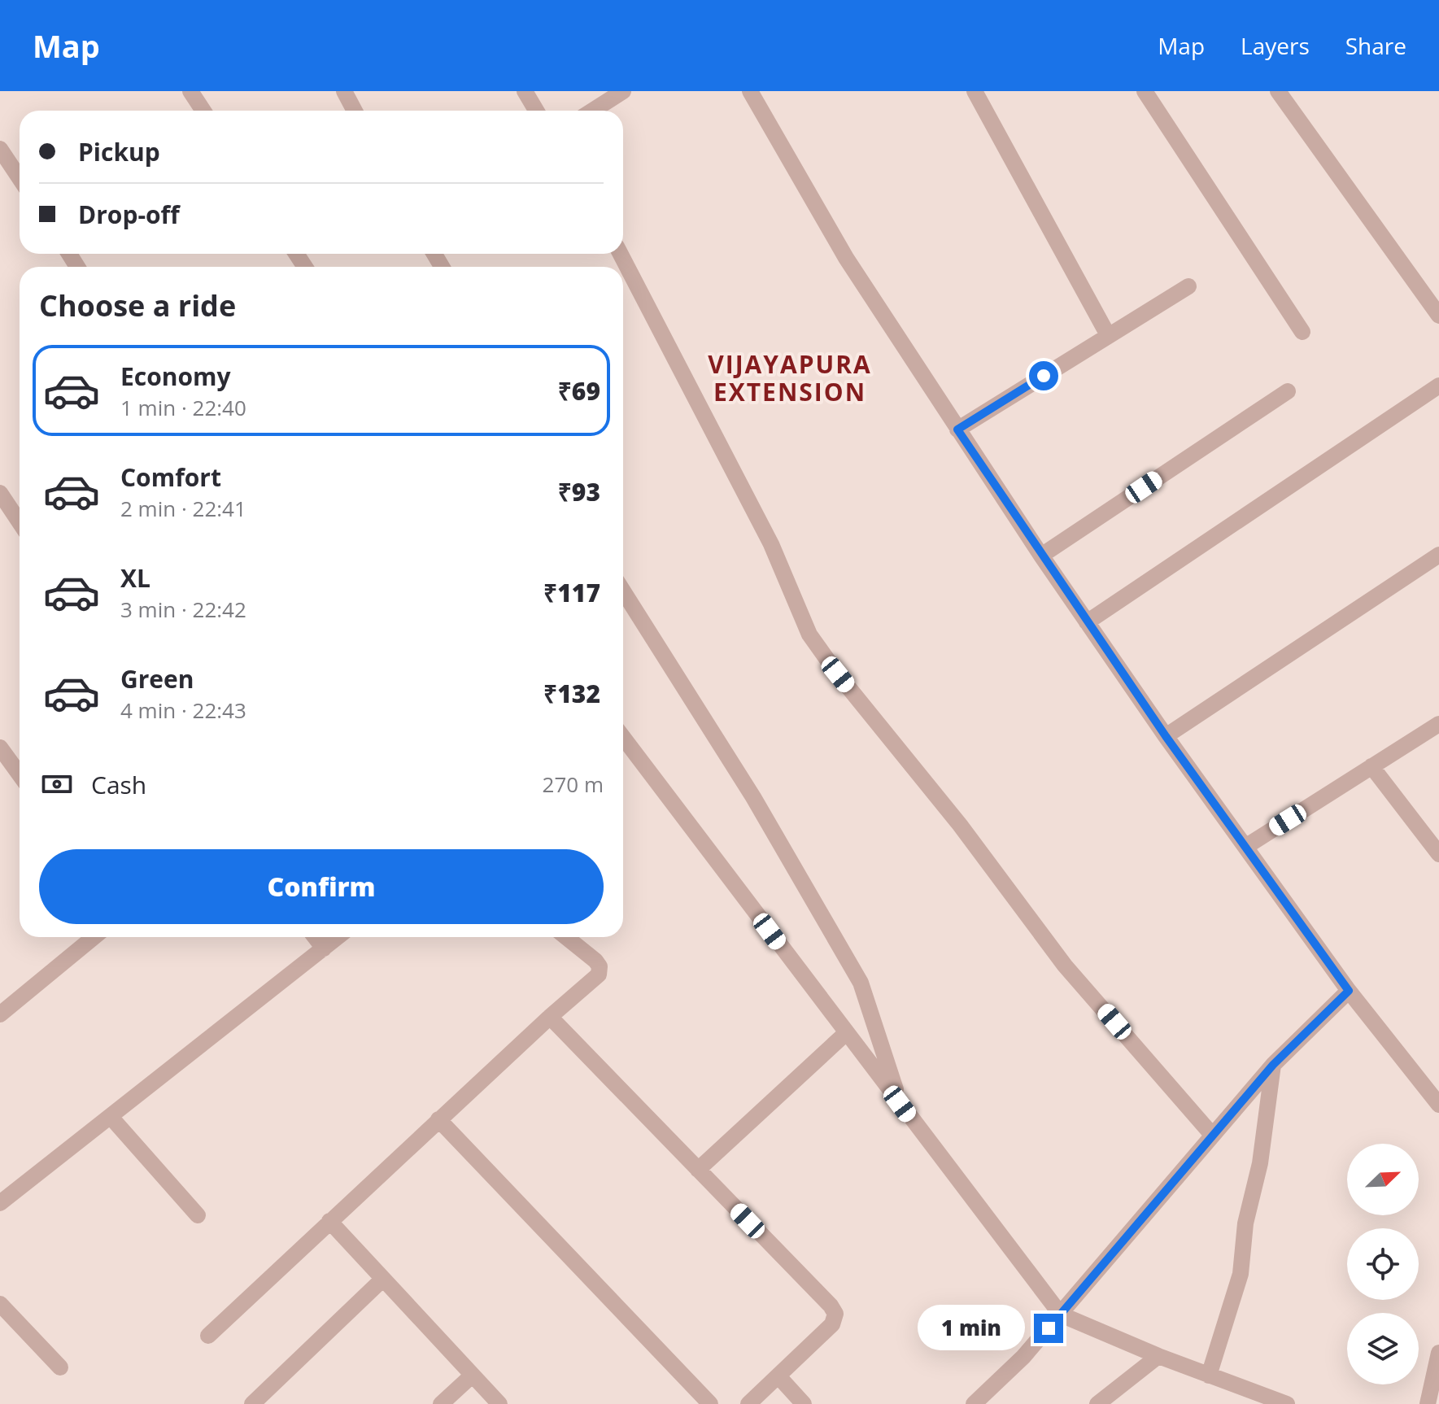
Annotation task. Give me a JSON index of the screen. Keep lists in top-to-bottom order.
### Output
{
  "districts": ["VIJAYAPURA EXTENSION"],
  "north": "top right",
  "page": {
    "header": "Map",
    "nav": ["Map", "Layers", "Share"],
    "banner": ["Pickup", "Drop-off"],
    "heading": "Choose a ride",
    "list": [
      {
        "name": "Economy",
        "note": "1 min · 22:40",
        "value": "₹69"
      },
      {
        "name": "Comfort",
        "note": "2 min · 22:41",
        "value": "₹93"
      },
      {
        "name": "XL",
        "note": "3 min · 22:42",
        "value": "₹117"
      },
      {
        "name": "Green",
        "note": "4 min · 22:43",
        "value": "₹132"
      }
    ],
    "pay": ["Cash", "270 m"],
    "buttons": "Confirm",
    "bubble": "1 min"
  }
}
